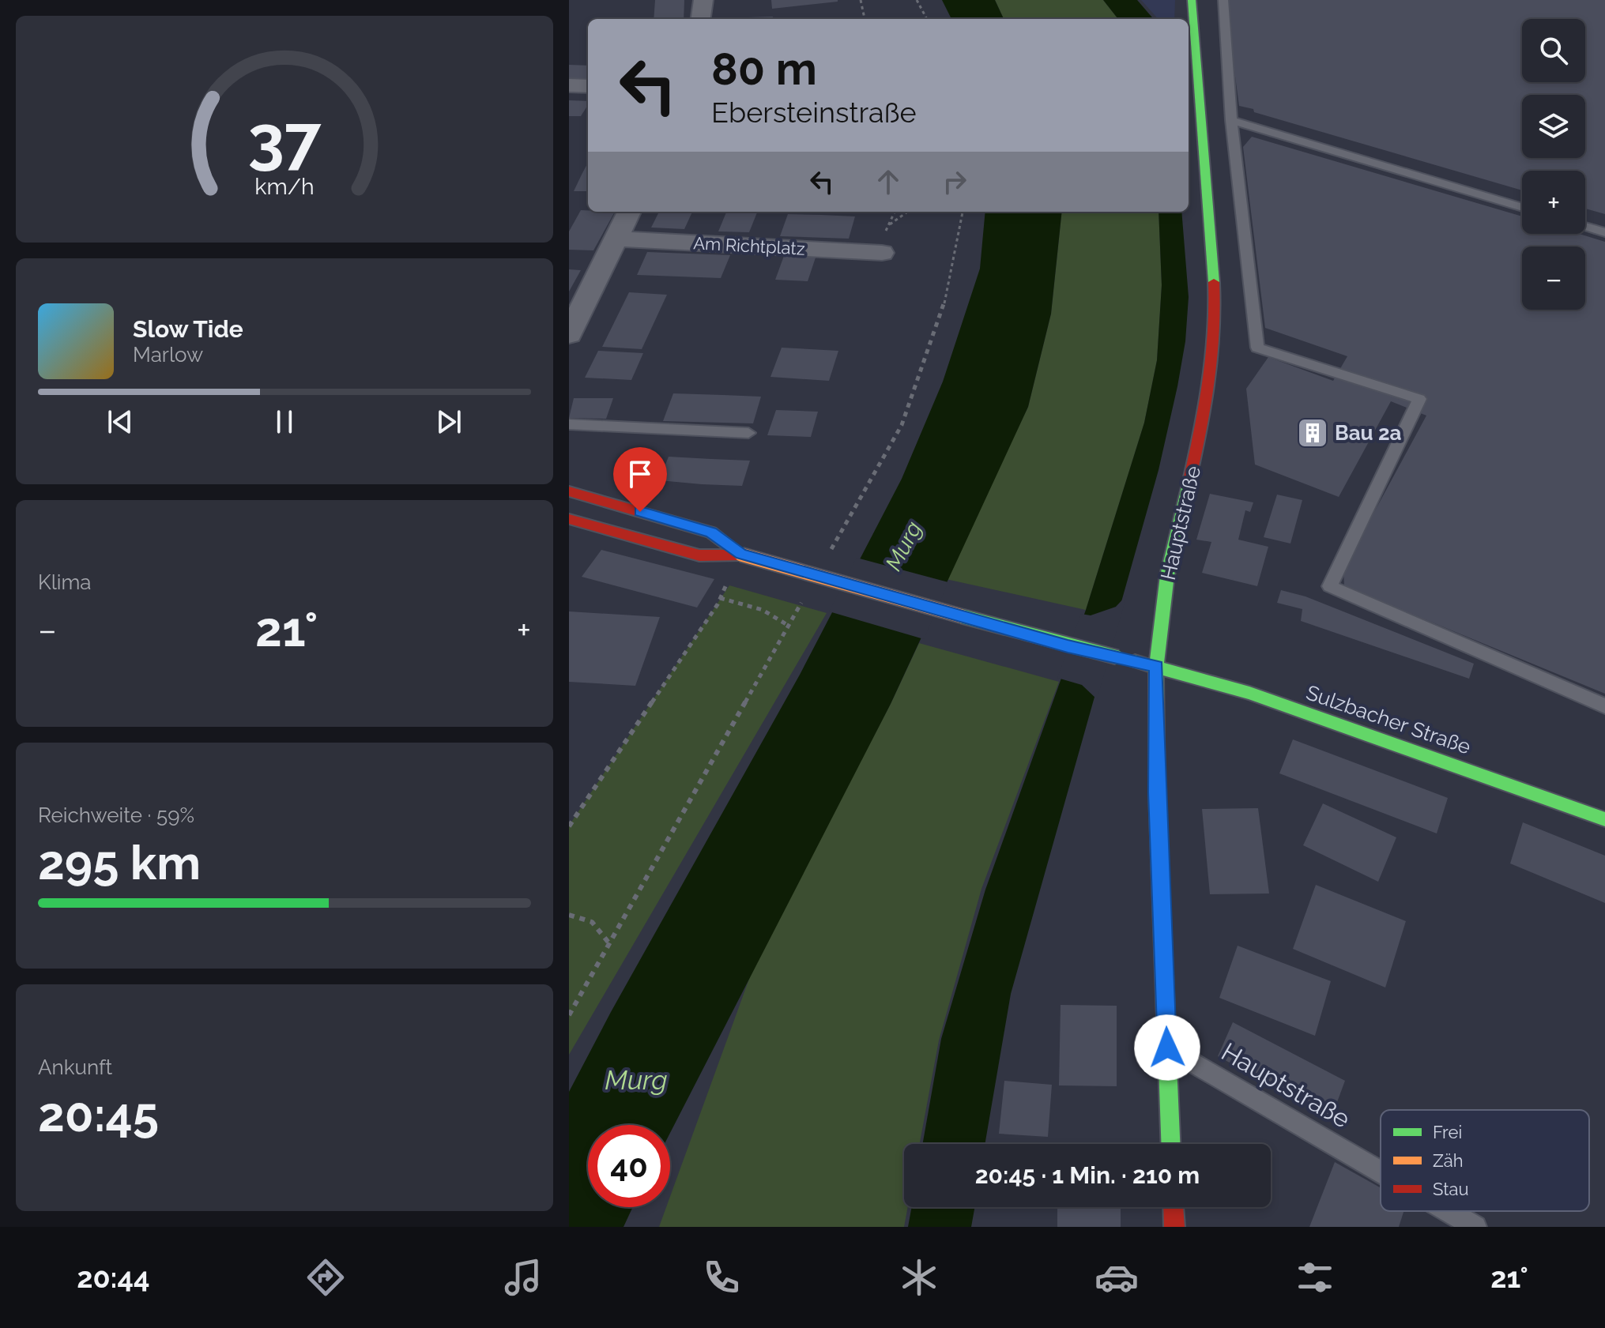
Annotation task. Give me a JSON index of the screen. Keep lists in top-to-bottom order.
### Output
{
  "streets": {
    "street": ["Am Richtplatz", "Hauptstraße", "Sulzbacher Straße"]
  },
  "crossings": [
    ["Hauptstraße", "Sulzbacher Straße"]
  ],
  "water": ["Murg"],
  "places": {
    "building": ["Bau 2a"]
  },
  "legend": ["Frei", "Zäh", "Stau"],
  "page": {
    "map_buttons": ["+", "−"],
    "turn": ["80 m", "Ebersteinstraße"],
    "song": ["Slow Tide", "Marlow"],
    "tile": [
      "Klima",
      ["Reichweite · 59%", "295 km"],
      ["Ankunft", "20:45"]
    ],
    "heat": ["−", "21°", "+"],
    "limit": "40",
    "trip": "20:45 · 1 Min. · 210 m",
    "tabs": ["20:44", "21°"],
    "gauge": ["37", "km/h"]
  }
}
